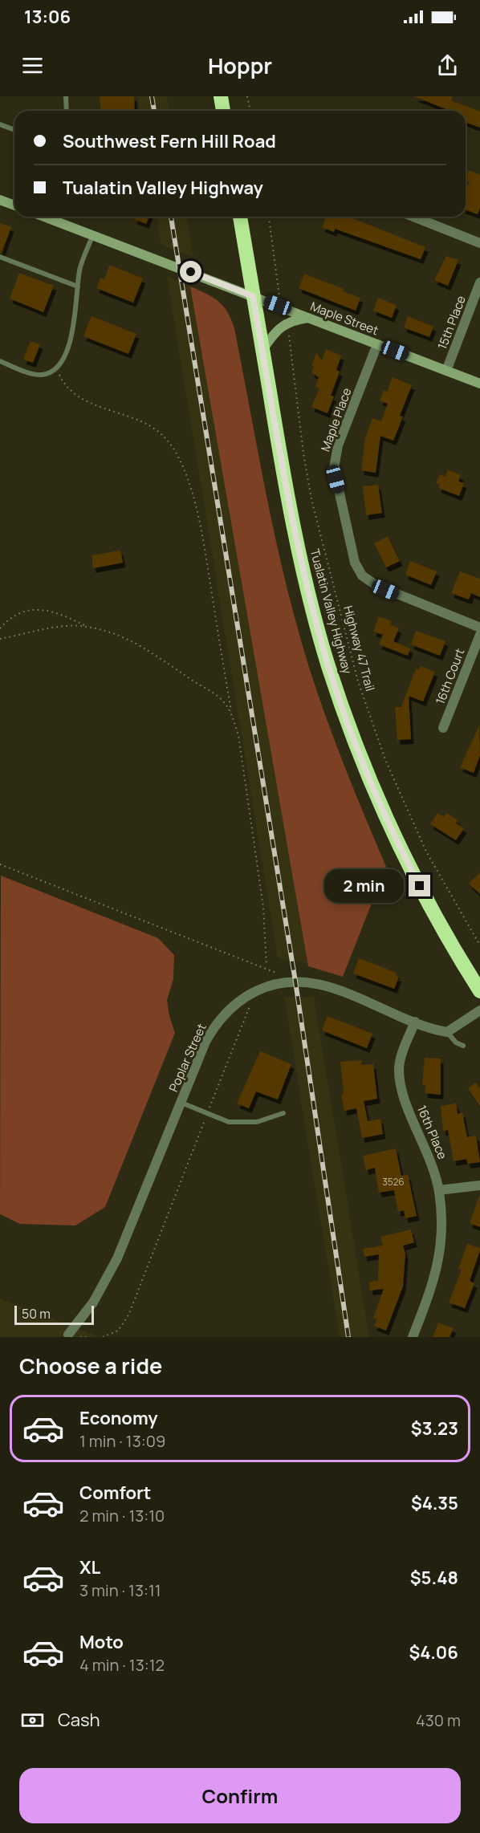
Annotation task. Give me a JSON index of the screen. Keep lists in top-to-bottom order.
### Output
{
  "streets": {
    "highway": ["Tualatin Valley Highway"],
    "street": [
      "Maple Street",
      "15th Place",
      "Maple Place",
      "16th Court",
      "Poplar Street",
      "16th Place"
    ],
    "path": ["Highway 47 Trail"]
  },
  "crossings": [
    ["Maple Street", "15th Place"],
    ["Maple Street", "Maple Place"],
    ["Maple Street", "Tualatin Valley Highway"],
    ["Poplar Street", "16th Place"]
  ],
  "house_numbers": ["3526"],
  "scale_bar": "50 m",
  "page": {
    "status": "13:06",
    "header": "Hoppr",
    "banner": ["Southwest Fern Hill Road", "Tualatin Valley Highway"],
    "bubble": "2 min",
    "scale": "50 m",
    "heading": "Choose a ride",
    "list": [
      {
        "name": "Economy",
        "note": "1 min · 13:09",
        "value": "$3.23"
      },
      {
        "name": "Comfort",
        "note": "2 min · 13:10",
        "value": "$4.35"
      },
      {
        "name": "XL",
        "note": "3 min · 13:11",
        "value": "$5.48"
      },
      {
        "name": "Moto",
        "note": "4 min · 13:12",
        "value": "$4.06"
      }
    ],
    "pay": ["Cash", "430 m"],
    "buttons": "Confirm"
  }
}
